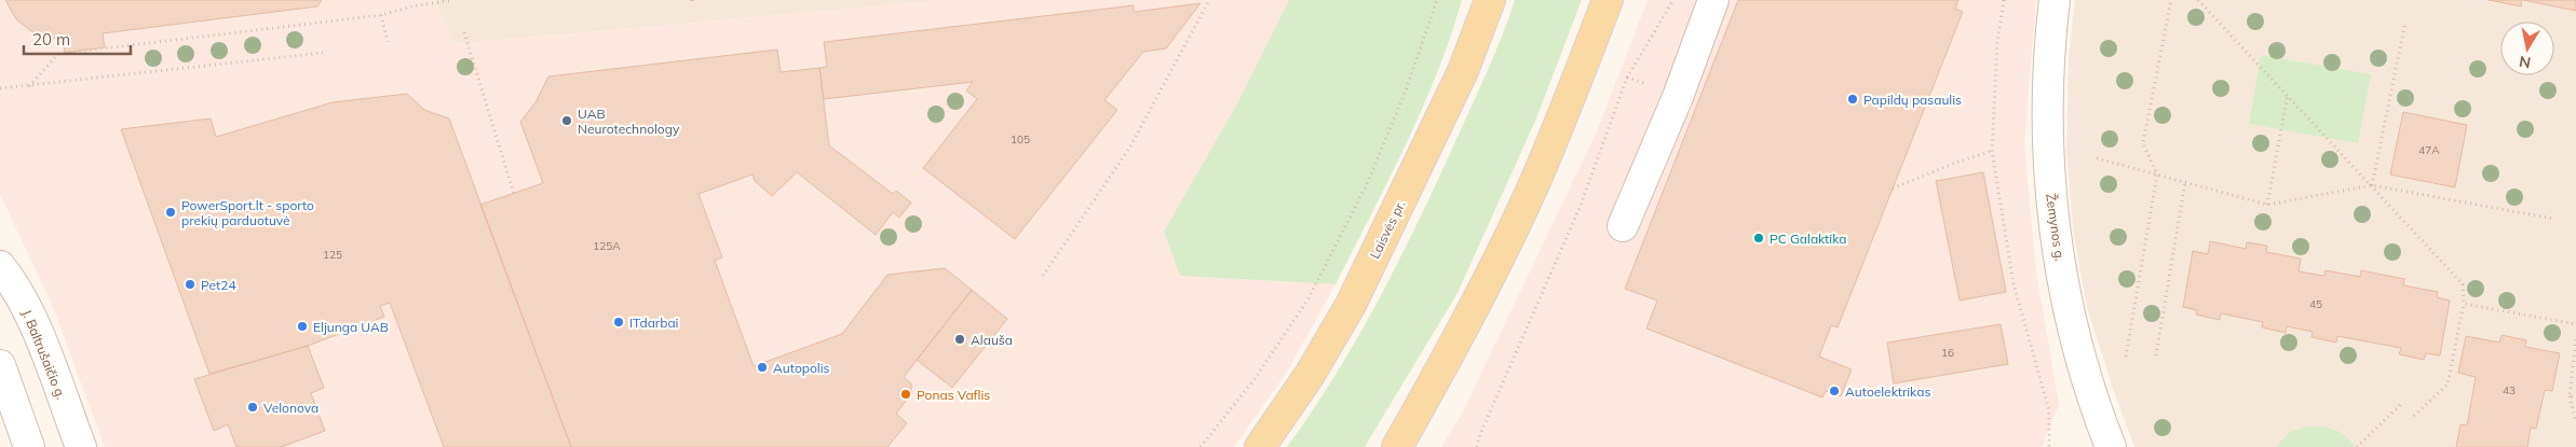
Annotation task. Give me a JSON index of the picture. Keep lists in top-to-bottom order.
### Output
{
  "streets": {
    "main road": ["Laisvės pr."],
    "street": ["Žemynos g.", "J. Baltrušaičio g."]
  },
  "places": [
    "Papildų pasaulis",
    "UAB Neurotechnology",
    "PowerSport.lt - sporto prekių parduotuvė",
    "PC Galaktika",
    "Pet24",
    "ITdarbai",
    "Eljunga UAB",
    "Alauša",
    "Autopolis",
    "Autoelektrikas",
    "Ponas Vaflis",
    "Velonova"
  ],
  "house_numbers": [
    "105",
    "47A",
    "125A",
    "125",
    "45",
    "16",
    "43"
  ],
  "scale_bar": "20 m",
  "north": "bottom"
}
